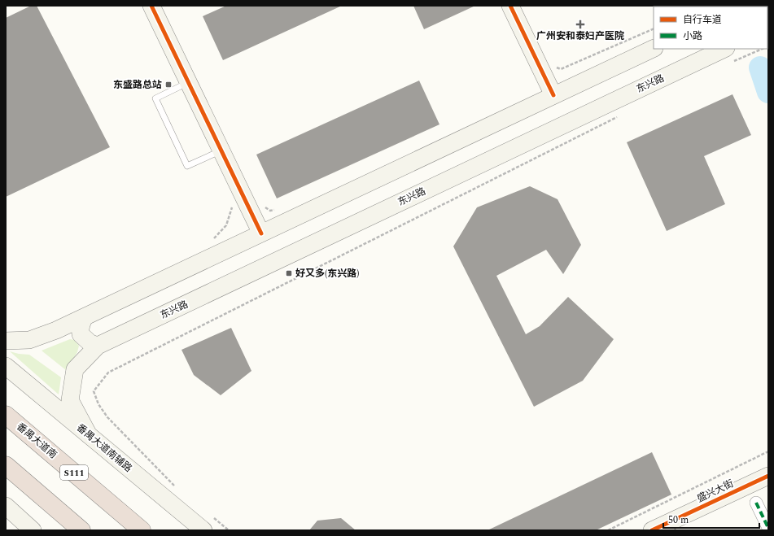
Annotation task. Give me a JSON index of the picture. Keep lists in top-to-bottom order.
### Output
{
  "streets": {
    "highway": ["番禺大道南", "S111"],
    "main road": ["东兴路", "番禺大道南辅路", "盛兴大街"]
  },
  "places": {
    "health": ["广州安和泰妇产医院"],
    "transit": ["东盛路总站", "好又多(东兴路)"]
  },
  "legend": ["自行车道", "小路"],
  "scale_bar": "50 m"
}
